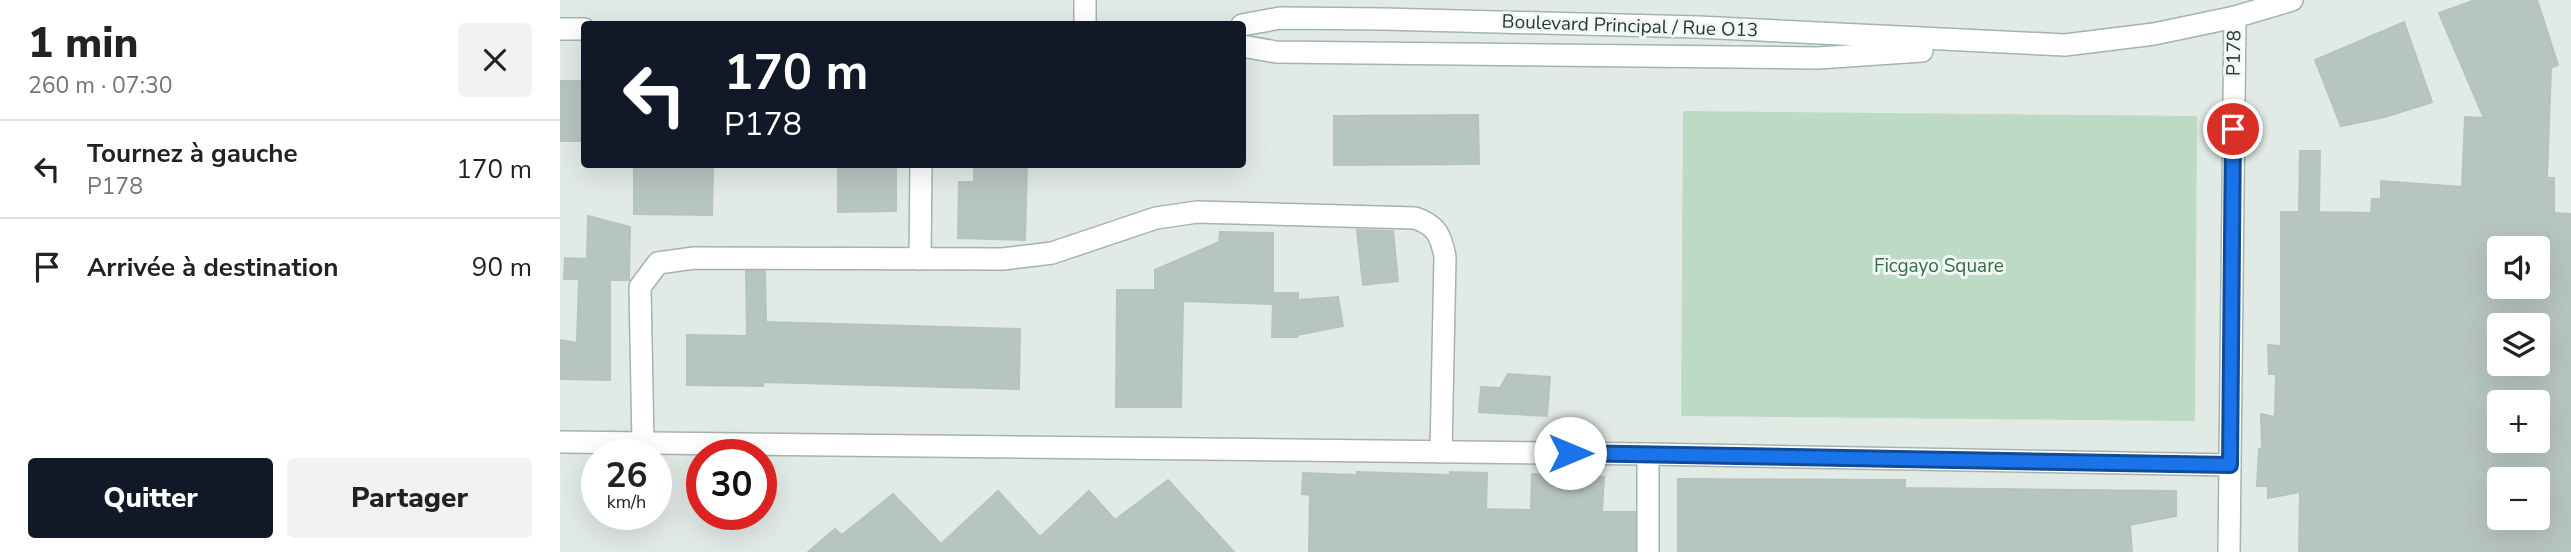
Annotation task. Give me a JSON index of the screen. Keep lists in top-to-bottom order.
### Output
{
  "streets": {
    "street": ["Boulevard Principal / Rue O13", "P178"]
  },
  "crossings": [
    ["Boulevard Principal / Rue O13", "P178"]
  ],
  "parks": ["Ficgayo Square"],
  "page": {
    "heading": ["1 min", "260 m · 07:30"],
    "turn": ["170 m", "P178"],
    "list": [
      {
        "name": "Tournez à gauche",
        "note": "P178",
        "value": "170 m"
      },
      {
        "name": "Arrivée à destination",
        "value": "90 m"
      }
    ],
    "map_buttons": ["+", "−"],
    "speed": "26 km/h",
    "limit": "30",
    "buttons": ["Quitter", "Partager"]
  }
}
